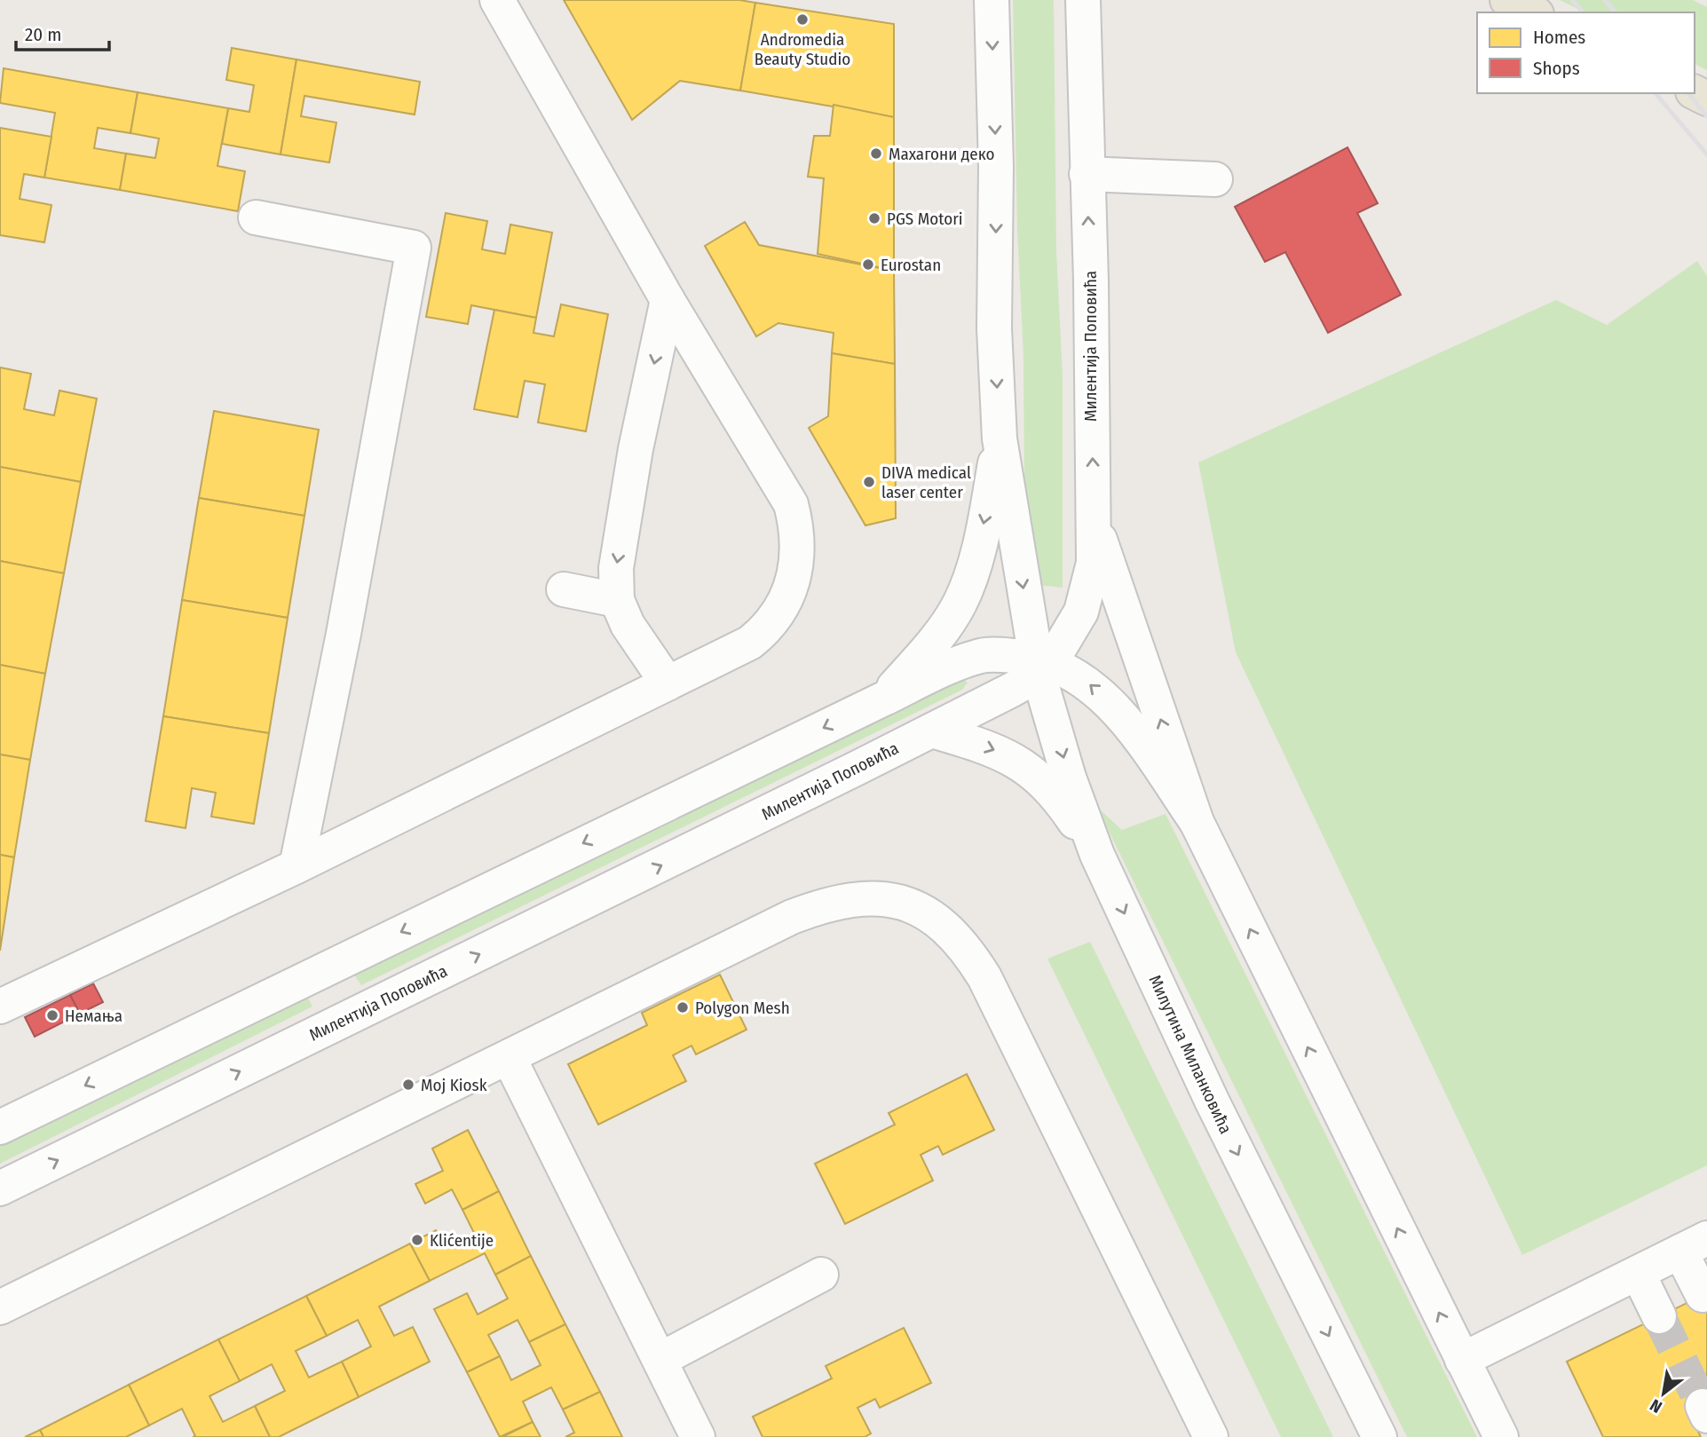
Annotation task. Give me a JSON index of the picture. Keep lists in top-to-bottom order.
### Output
{
  "streets": {
    "street": ["Милентија Поповића", "Милутина Миланковића"]
  },
  "crossings": [
    ["Милентија Поповића", "Милутина Миланковића"]
  ],
  "places": [
    "Andromedia Beauty Studio",
    "Махагони деко",
    "PGS Motori",
    "Eurostan",
    "DIVA medical laser center",
    "Polygon Mesh",
    "Немања",
    "Moj Kiosk",
    "Klićentije"
  ],
  "legend": ["Homes", "Shops"],
  "scale_bar": "20 m",
  "north": "bottom left"
}
